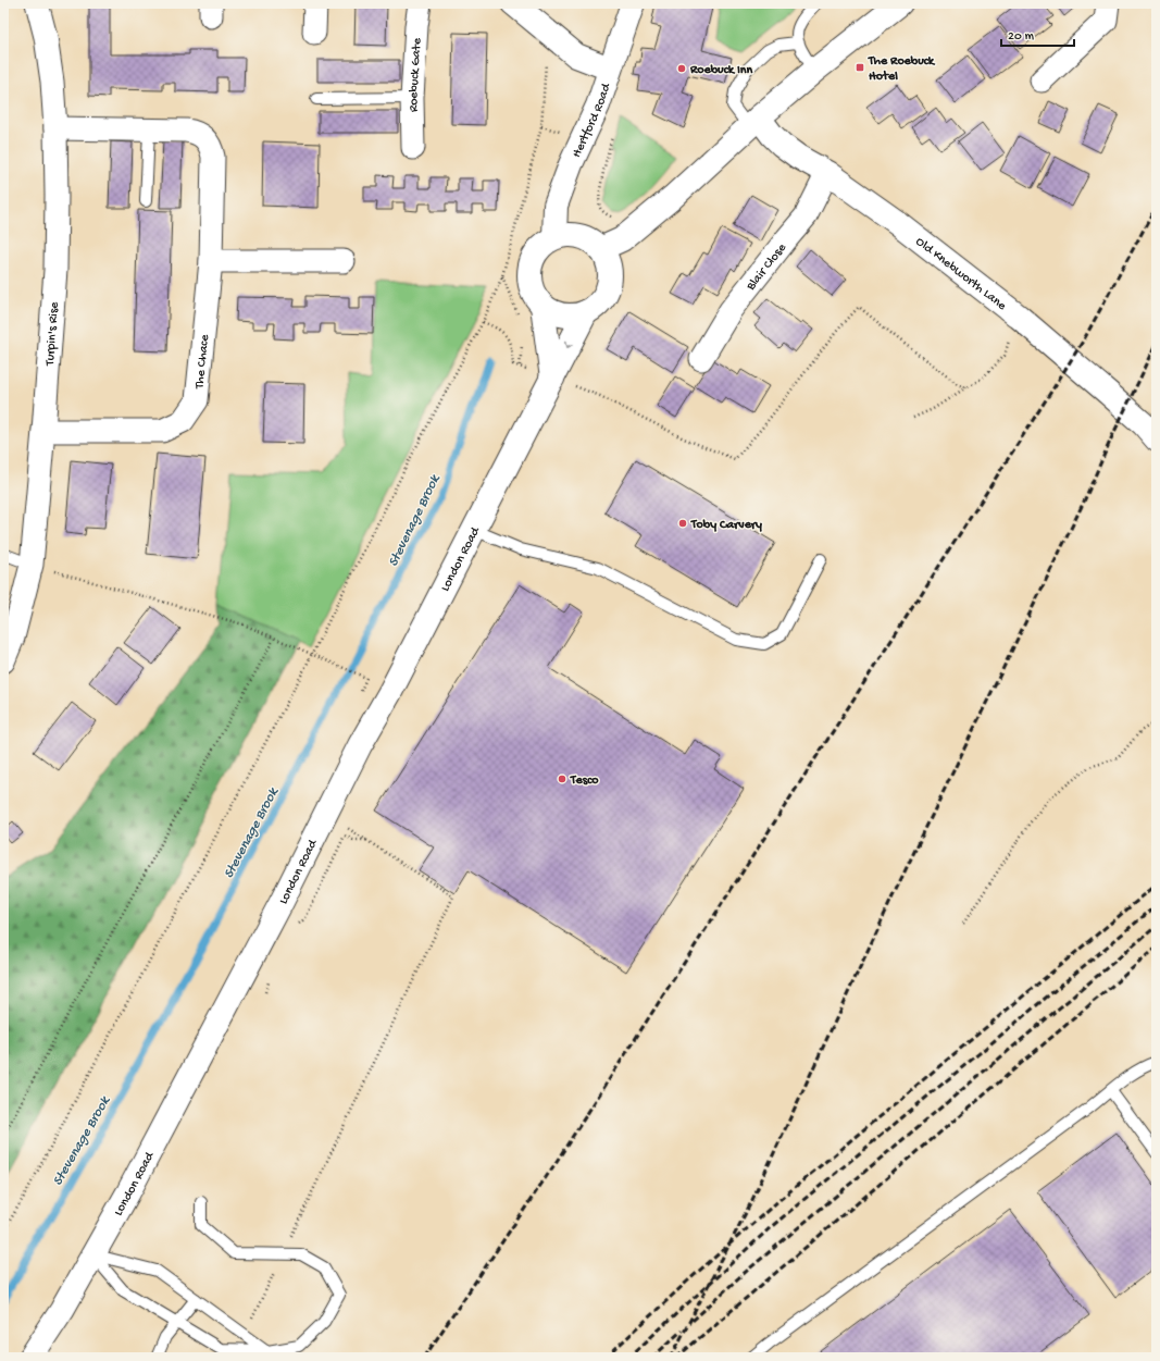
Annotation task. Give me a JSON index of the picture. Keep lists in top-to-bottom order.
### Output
{
  "streets": {
    "main road": ["Hertford Road", "Old Knebworth Lane", "London Road"],
    "street": [
      "Roebuck Gate",
      "Blair Close",
      "Turpin's Rise",
      "The Chace"
    ]
  },
  "crossings": [
    ["Hertford Road", "London Road"],
    ["Blair Close", "Old Knebworth Lane"],
    ["Turpin's Rise", "The Chace"]
  ],
  "water": ["Stevenage Brook"],
  "places": {
    "transit": ["The Roebuck Hotel"],
    "other": ["Roebuck Inn", "Toby Carvery", "Tesco"]
  },
  "scale_bar": "20 m"
}
